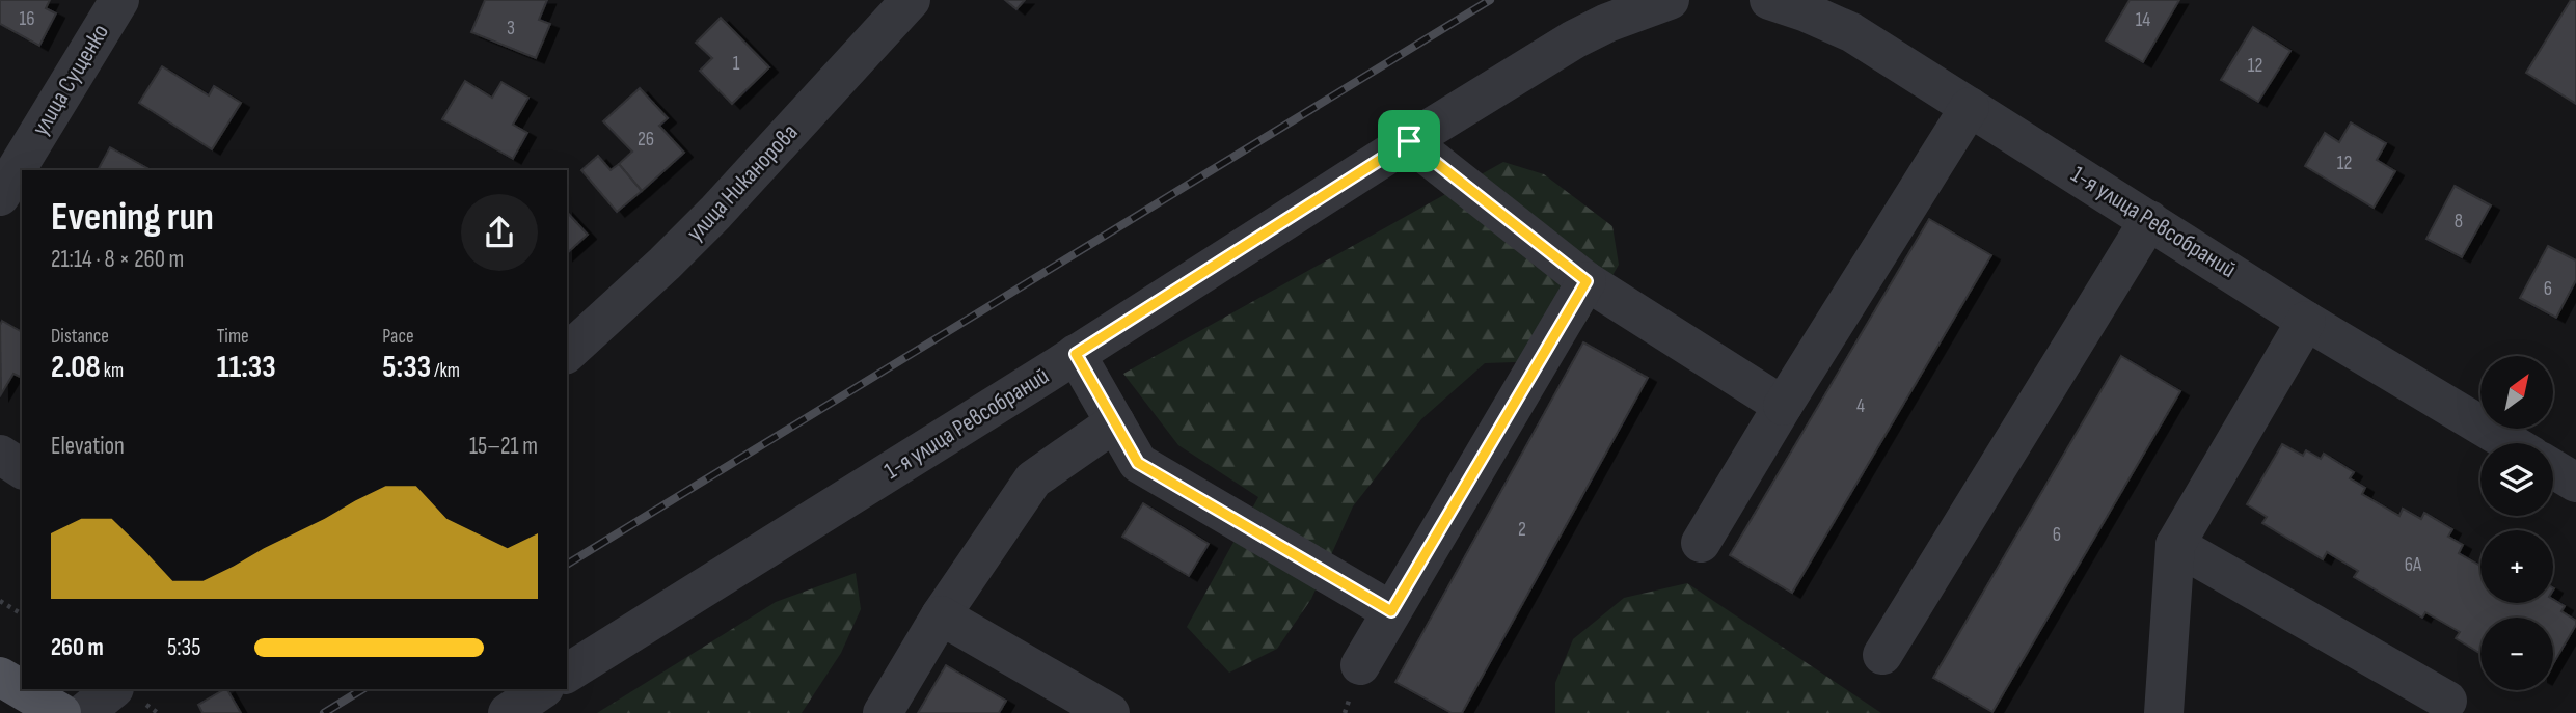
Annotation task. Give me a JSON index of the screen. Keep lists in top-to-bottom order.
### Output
{
  "streets": {
    "street": ["улица Сущенко", "улица Никанорова", "1-я улица Ревсобраний"]
  },
  "house_numbers": [
    "16",
    "14",
    "3",
    "1",
    "12",
    "26",
    "12",
    "8",
    "6",
    "4",
    "2",
    "6",
    "6А"
  ],
  "north": "top right",
  "page": {
    "heading": ["Evening run", "21:14 · 8 × 260 m"],
    "stats": [
      ["Distance", "2.08 km"],
      ["Time", "11:33"],
      ["Pace", "5:33 /km"]
    ],
    "map_buttons": ["+", "−"],
    "chart": ["Elevation", "15–21 m"],
    "list": [
      {
        "name": "260 m",
        "note": "5:35"
      }
    ]
  }
}
